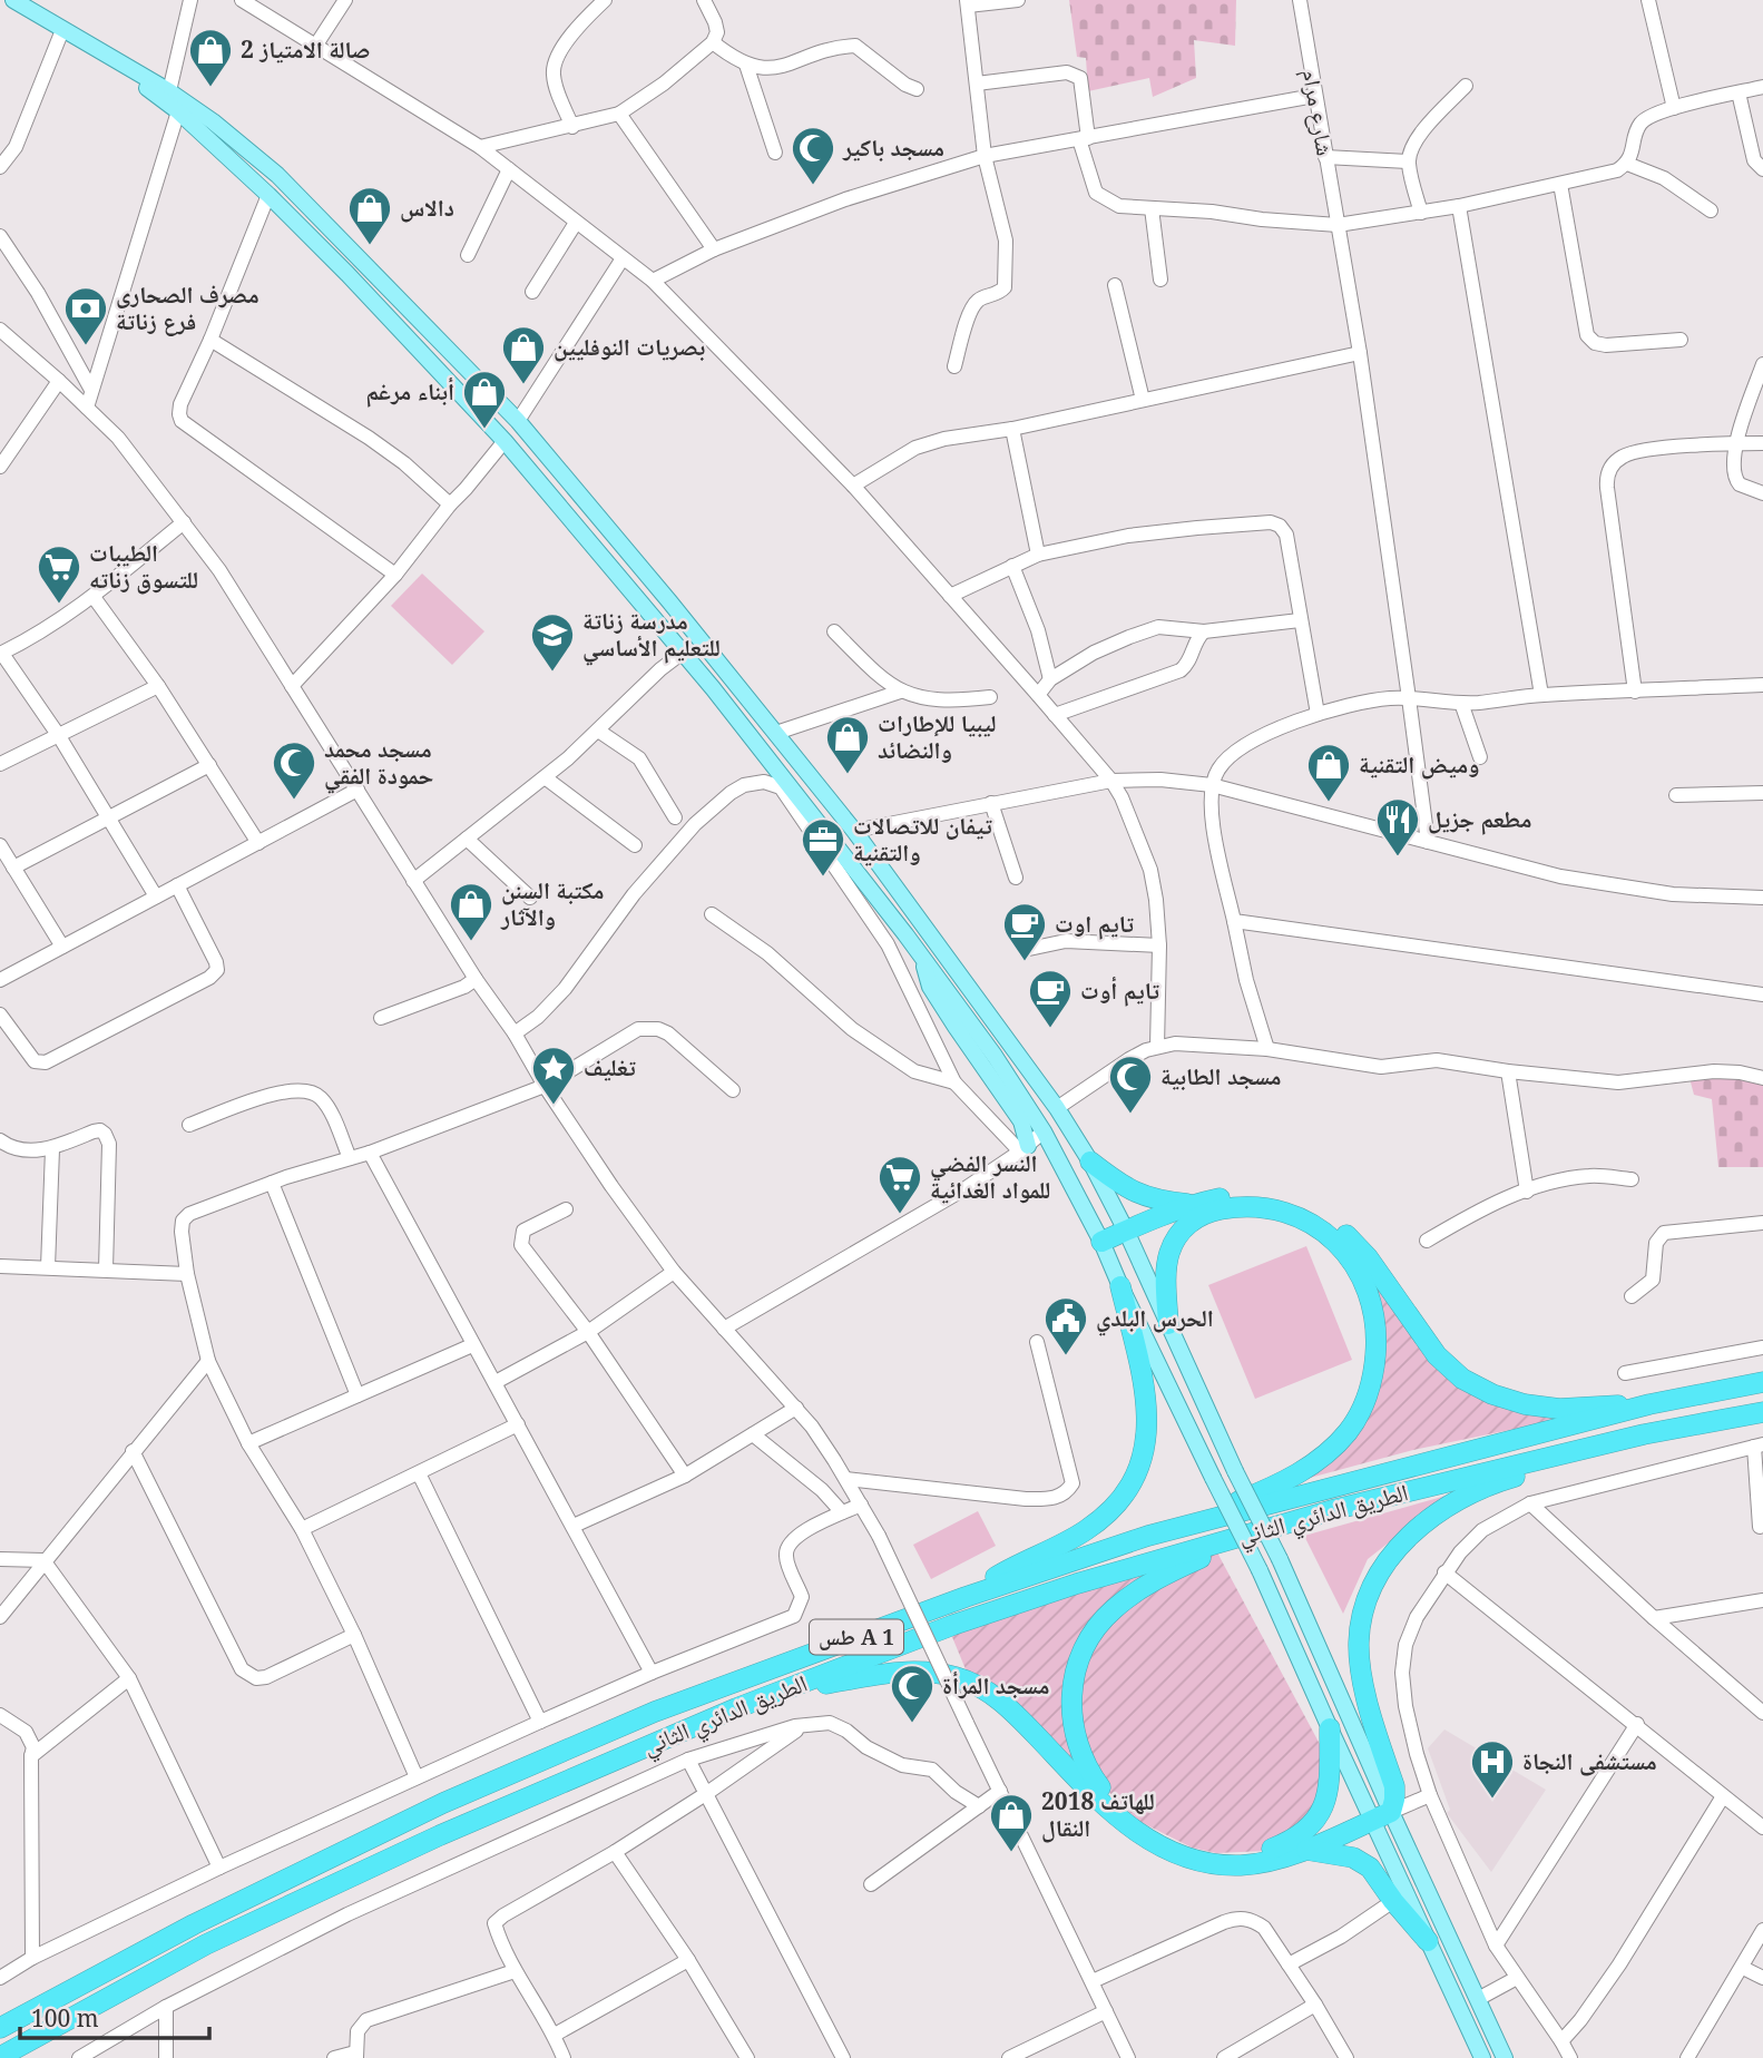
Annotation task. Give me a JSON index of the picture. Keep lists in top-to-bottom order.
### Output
{
  "streets": {
    "highway": ["الطريق الدائري الثاني", "طس A 1"],
    "street": ["شارع مرام"]
  },
  "places": {
    "shop": [
      "صالة الامتياز 2",
      "دالاس",
      "بصريات النوفليين",
      "أبناء مرغم",
      "ليبيا للإطارات والنضائد",
      "وميض التقنية",
      "مكتبة السنن والآثار",
      "2018 للهاتف النقال"
    ],
    "mosque": [
      "مسجد باكير",
      "مسجد محمد حمودة الفقي",
      "مسجد الطابية",
      "مسجد المرأة"
    ],
    "bank": ["مصرف الصحارى فرع زناتة"],
    "supermarket": ["الطيبات للتسوق زناته", "النسر الفضي للمواد الغدائية"],
    "school or university": ["مدرسة زناتة للتعليم الأساسي"],
    "restaurant": ["مطعم جزيل"],
    "office": ["تيفان للاتصالات والتقنية"],
    "cafe": ["تايم اوت", "تايم أوت"],
    "place": ["تغليف"],
    "public building": ["الحرس البلدي"],
    "hospital": ["مستشفى النجاة"]
  },
  "scale_bar": "100 m"
}
